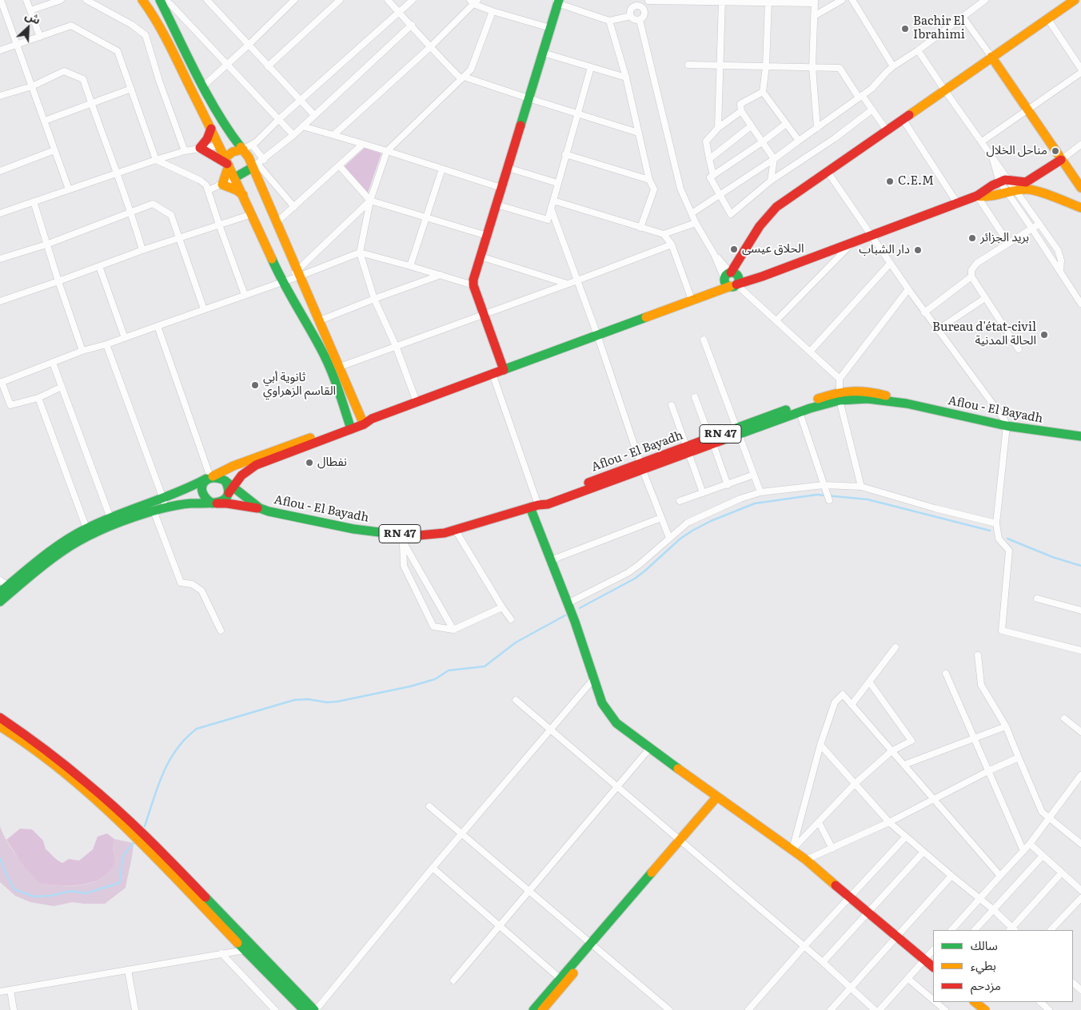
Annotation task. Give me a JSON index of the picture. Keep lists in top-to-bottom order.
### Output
{
  "streets": {
    "street": ["Aflou - El Bayadh", "RN 47"]
  },
  "places": [
    "Bachir El Ibrahimi",
    "مناحل الخلال",
    "C.E.M",
    "بريد الجزائر",
    "الحلاق عيسى",
    "دار الشباب",
    "Bureau d'état-civil الحالة المدنية",
    "ثانوية أبي القاسم الزهراوي",
    "نفطال"
  ],
  "legend": ["سالك", "بطيء", "مزدحم"],
  "north": "top right"
}
